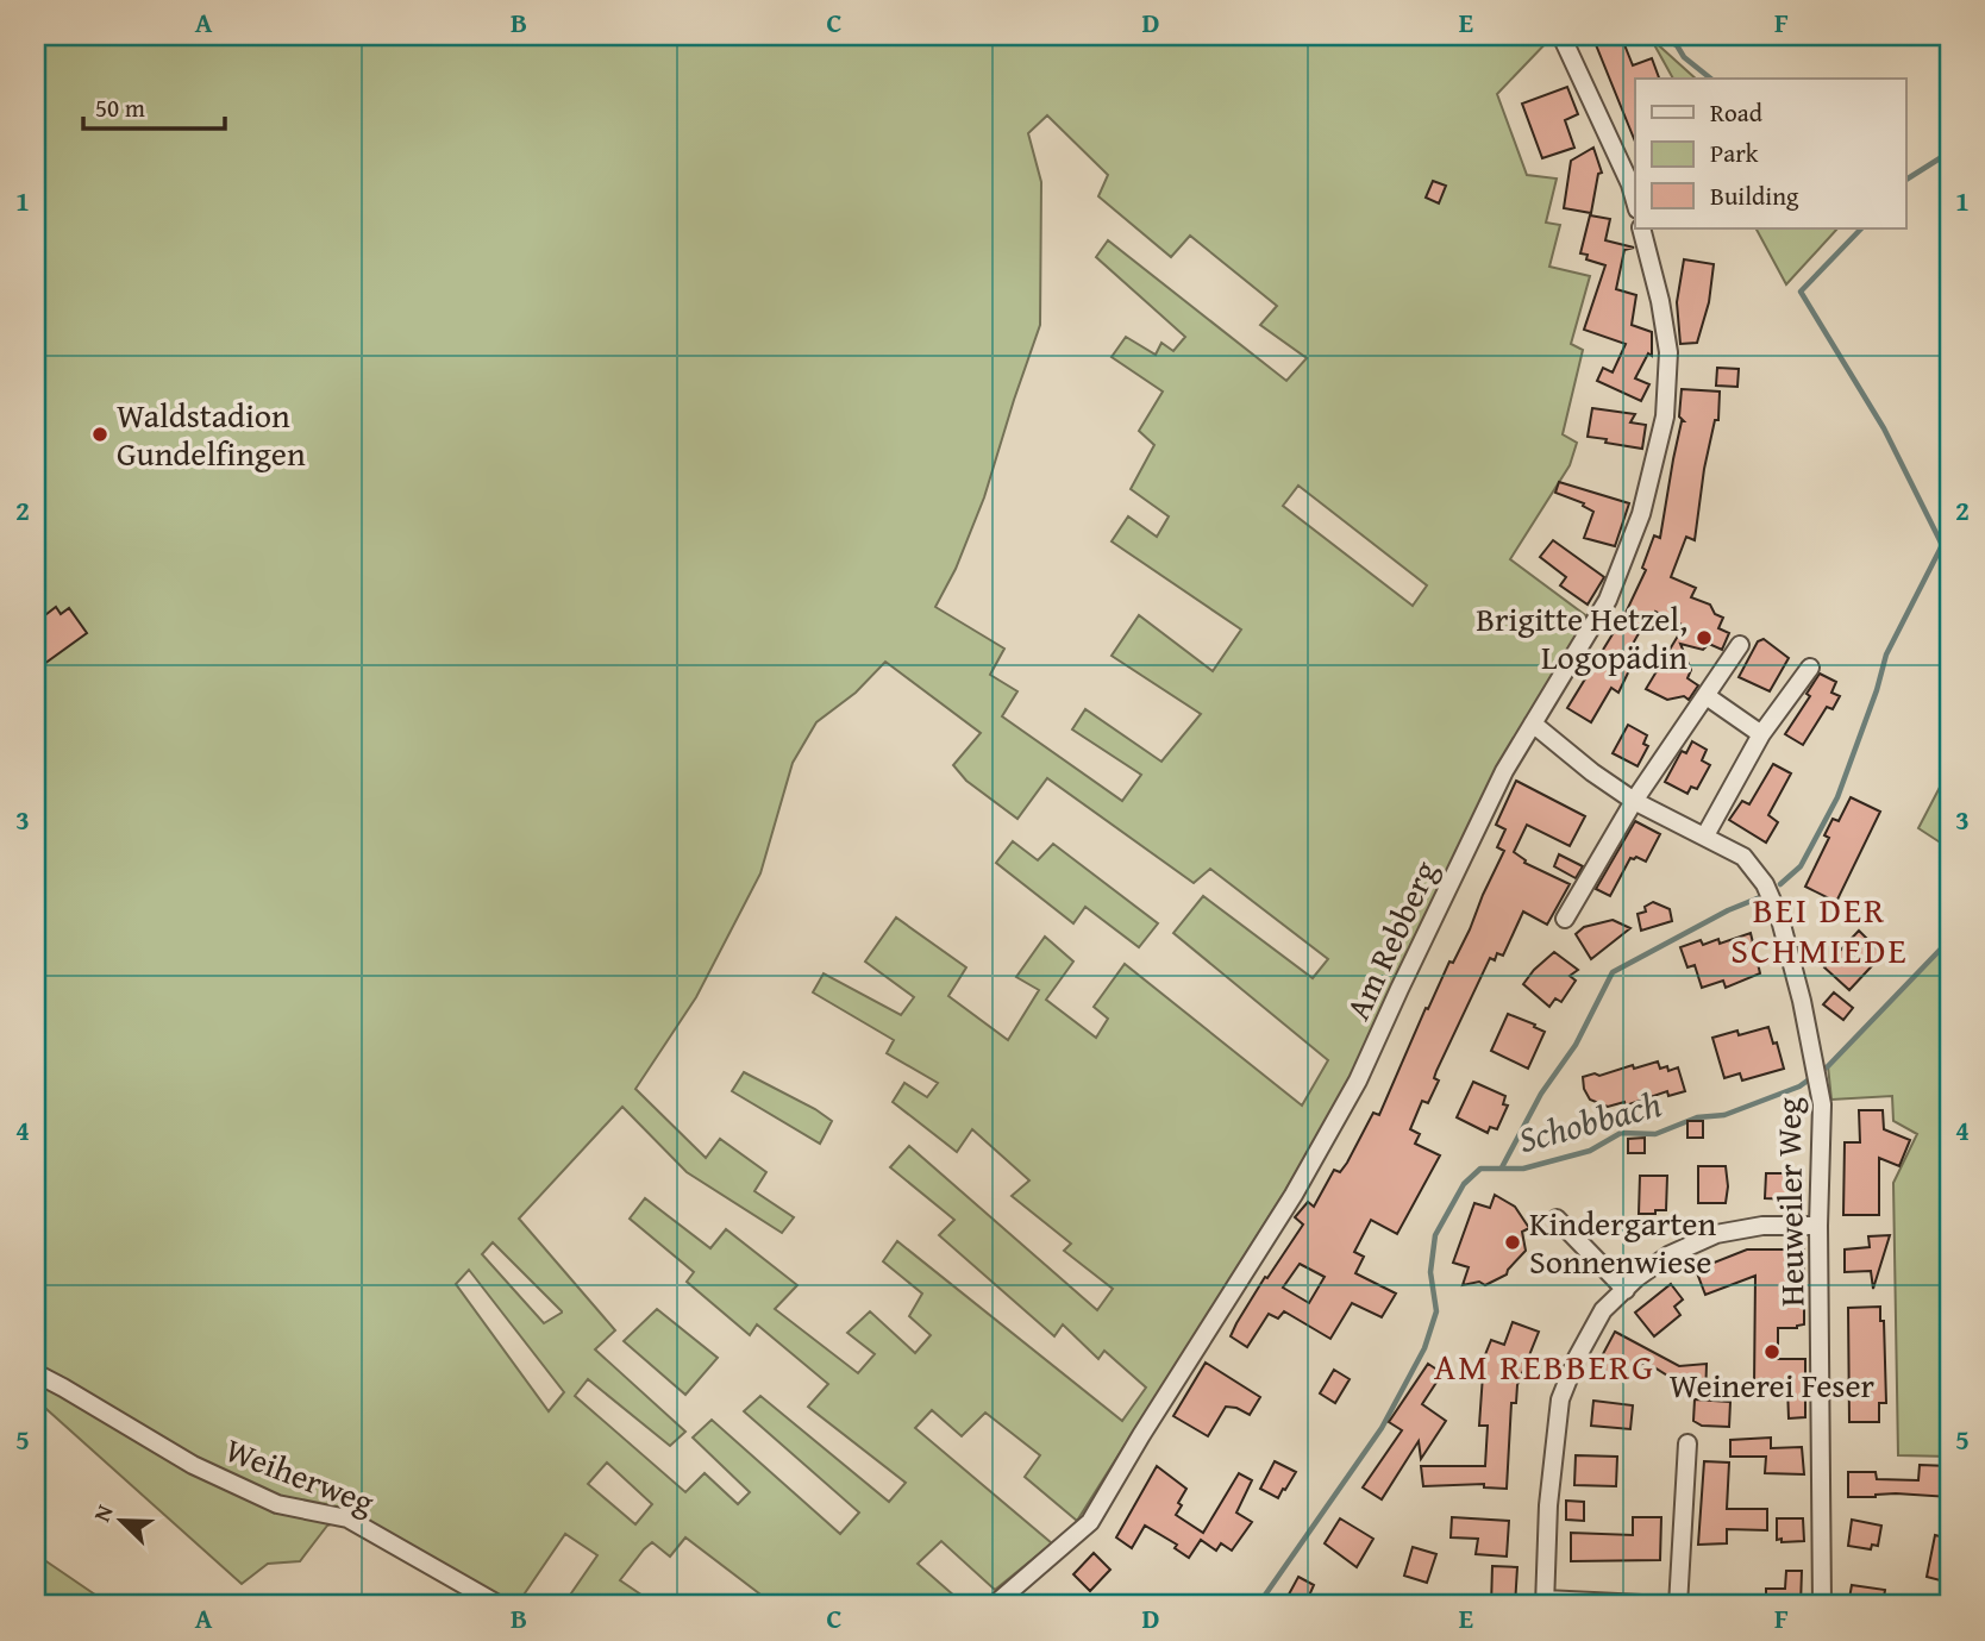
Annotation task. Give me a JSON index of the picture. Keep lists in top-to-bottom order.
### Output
{
  "streets": {
    "street": ["Am Rebberg", "Heuweiler Weg", "Weiherweg"]
  },
  "crossings": [
    ["Am Rebberg", "Heuweiler Weg"]
  ],
  "districts": ["BEI DER SCHMIEDE", "AM REBBERG"],
  "water": ["Schobbach"],
  "places": [
    "Waldstadion Gundelfingen",
    "Brigitte Hetzel, Logopädin",
    "Kindergarten Sonnenwiese",
    "Weinerei Feser"
  ],
  "legend": ["Road", "Park", "Building"],
  "scale_bar": "50 m",
  "north": "top left",
  "grid": {
    "columns": [
      "A",
      "B",
      "C",
      "D",
      "E",
      "F"
    ],
    "rows": [
      "1",
      "2",
      "3",
      "4",
      "5"
    ]
  }
}
